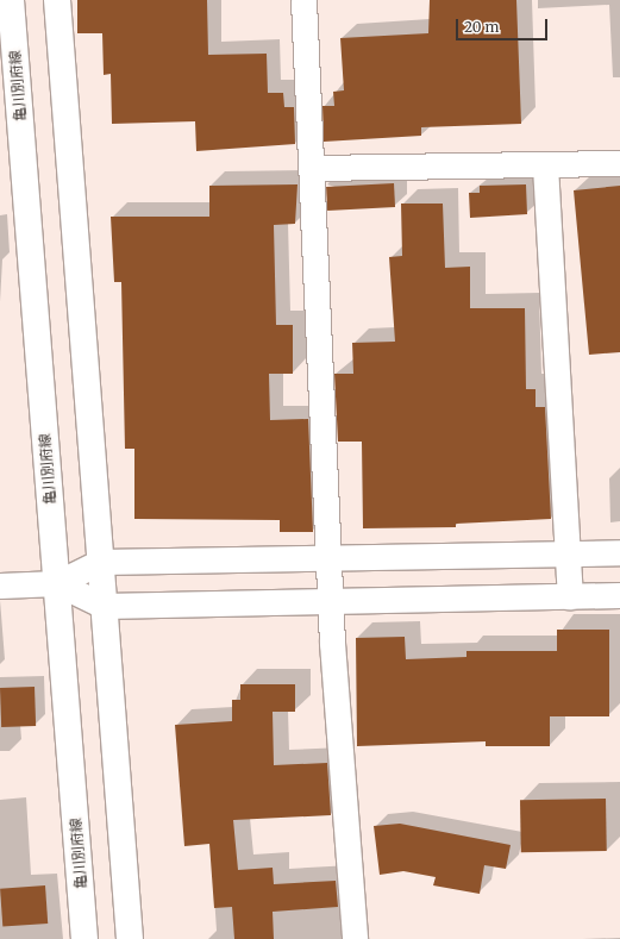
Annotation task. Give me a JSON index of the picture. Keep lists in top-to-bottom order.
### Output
{
  "streets": {
    "main road": ["亀川別府線"]
  },
  "scale_bar": "20 m"
}
